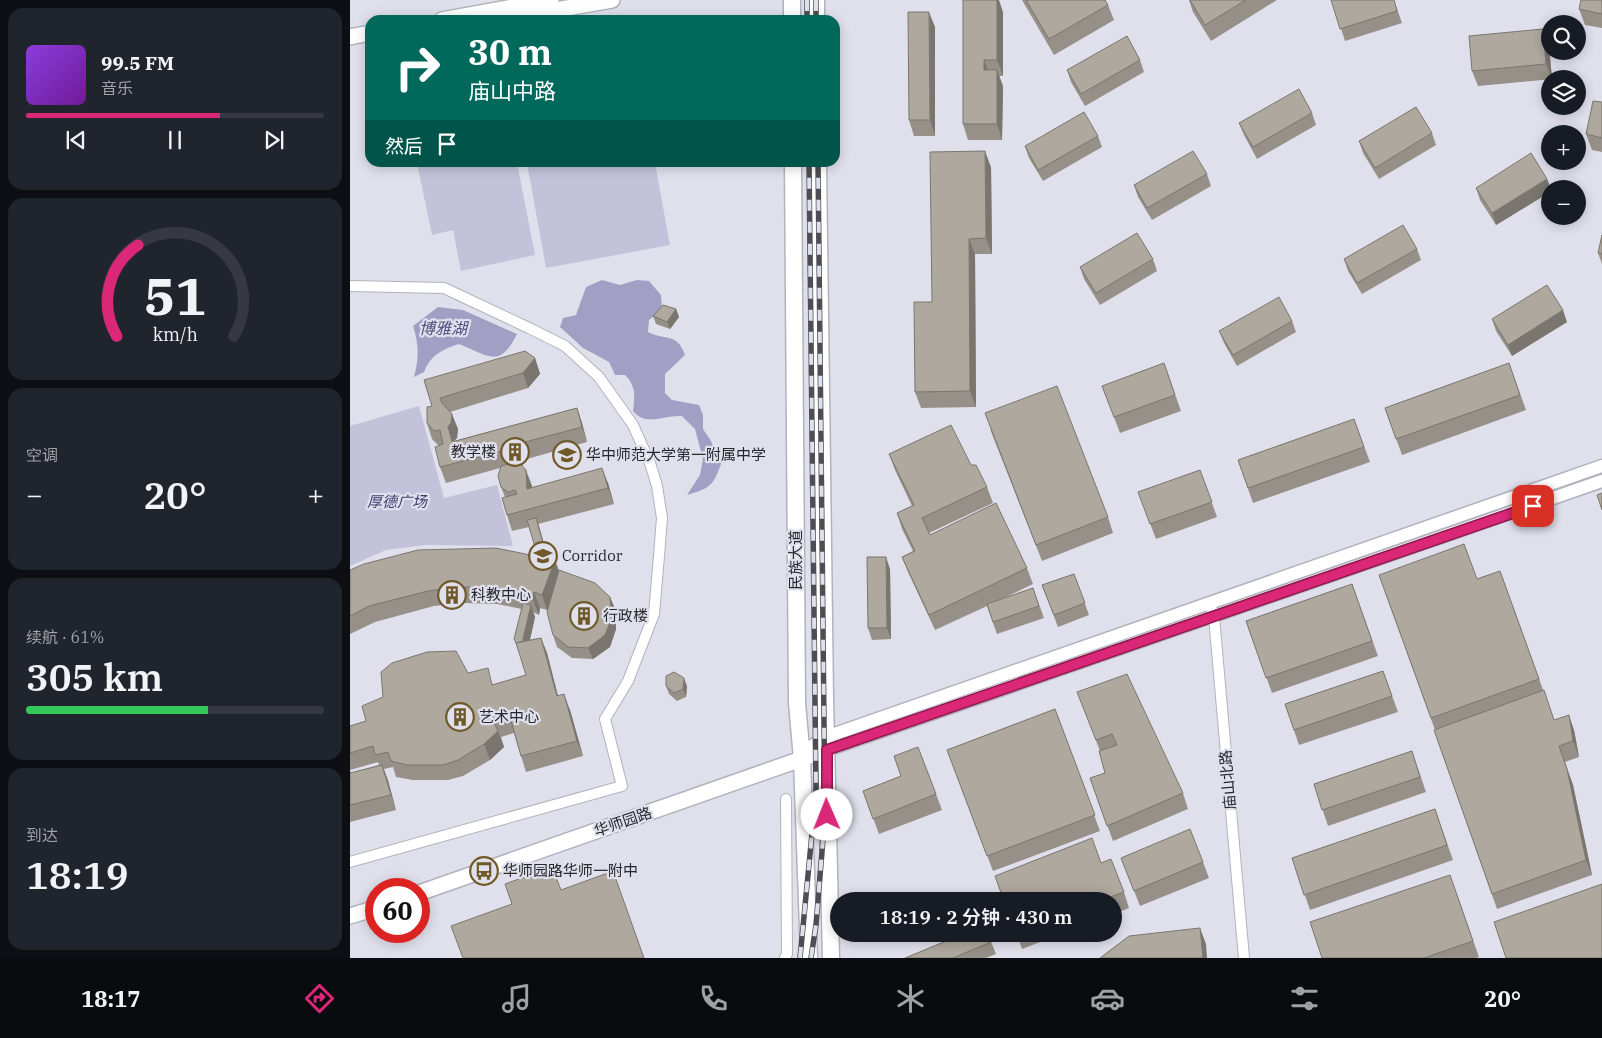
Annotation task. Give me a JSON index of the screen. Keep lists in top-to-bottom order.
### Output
{
  "streets": {
    "main road": ["民族大道", "华师园路"],
    "street": ["庙山北路"]
  },
  "crossings": [
    ["民族大道", "华师园路"]
  ],
  "water": ["博雅湖"],
  "parks": ["厚德广场"],
  "places": {
    "building": [
      "教学楼",
      "科教中心",
      "行政楼",
      "艺术中心"
    ],
    "school or university": ["华中师范大学第一附属中学", "Corridor"],
    "bus stop": ["华师园路华师一附中"]
  },
  "page": {
    "map_buttons": ["+", "−"],
    "turn": ["30 m", "庙山中路"],
    "song": ["99.5 FM", "音乐"],
    "then": "然后",
    "tile": [
      "空调",
      ["续航 · 61%", "305 km"],
      ["到达", "18:19"]
    ],
    "heat": ["−", "20°", "+"],
    "limit": "60",
    "trip": "18:19 · 2 分钟 · 430 m",
    "tabs": ["18:17", "20°"],
    "gauge": ["51", "km/h"]
  }
}
